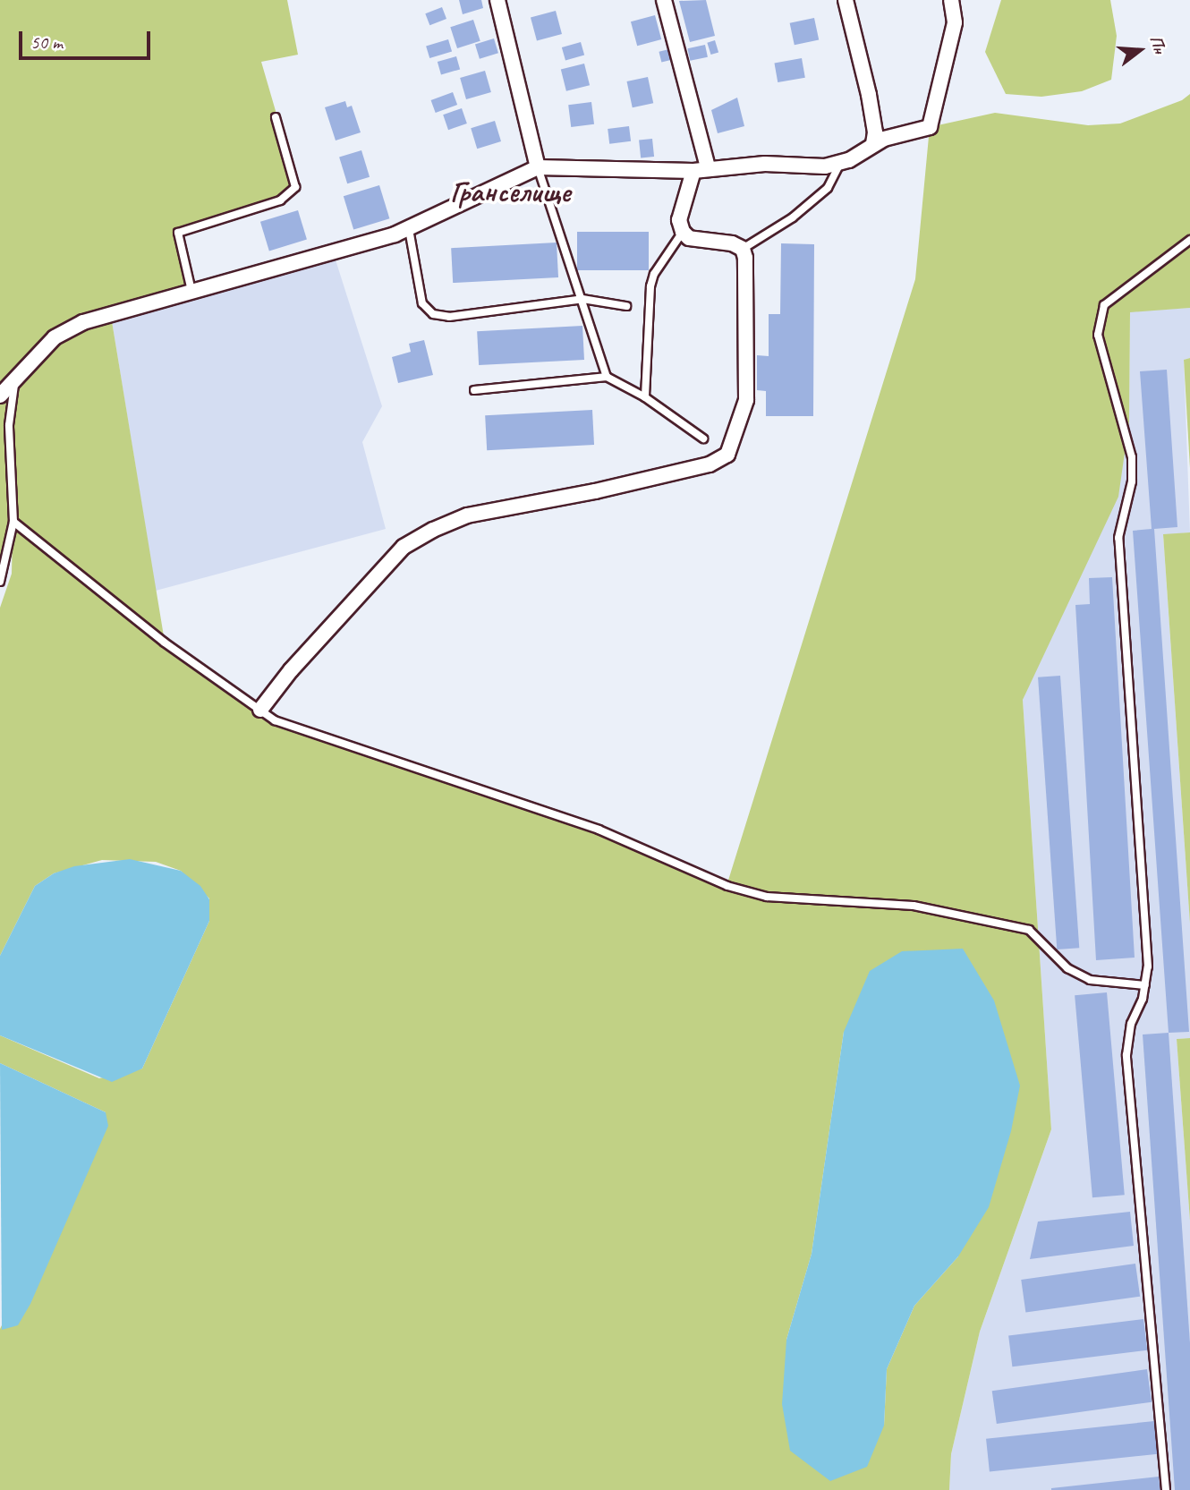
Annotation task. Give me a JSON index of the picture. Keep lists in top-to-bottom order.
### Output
{
  "districts": ["Гранселище"],
  "scale_bar": "50 m",
  "north": "right"
}
